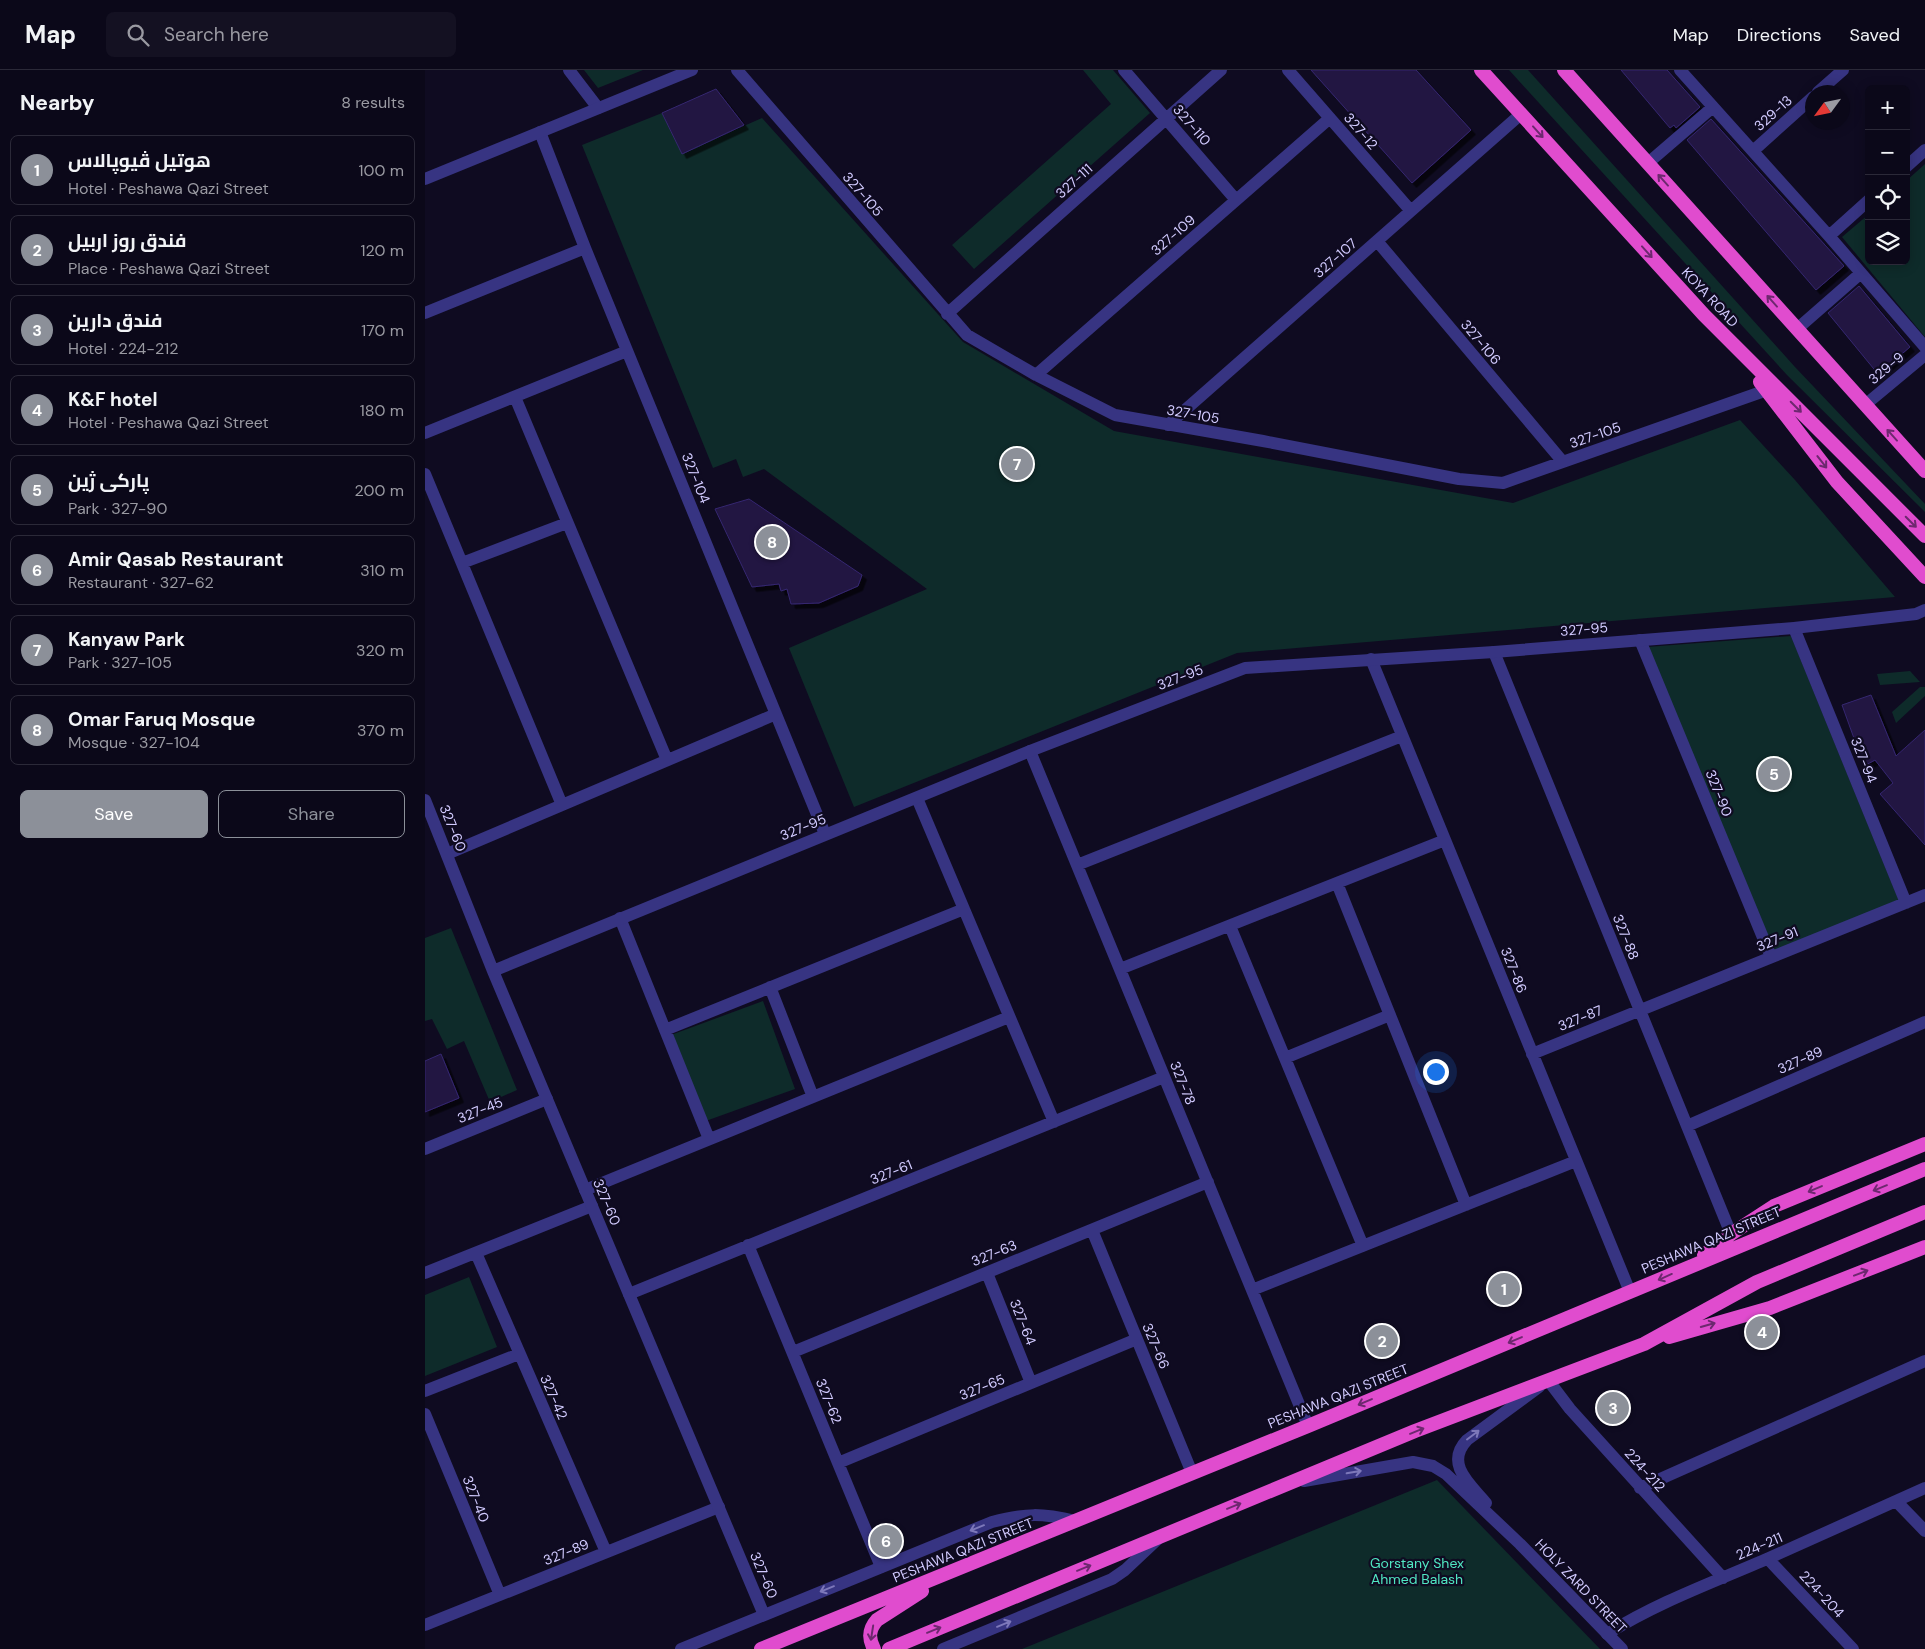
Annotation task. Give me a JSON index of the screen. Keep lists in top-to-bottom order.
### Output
{
  "streets": {
    "highway": ["KOYA ROAD", "PESHAWA QAZI STREET"],
    "street": [
      "329-13",
      "327-110",
      "327-12",
      "327-111",
      "327-105",
      "327-109",
      "327-107",
      "327-106",
      "329-9",
      "327-104",
      "327-95",
      "327-94",
      "327-90",
      "327-60",
      "327-88",
      "327-91",
      "327-86",
      "327-87",
      "327-89",
      "327-78",
      "327-45",
      "327-61",
      "327-63",
      "327-64",
      "327-66",
      "327-65",
      "327-42",
      "327-62",
      "224-212",
      "327-40",
      "224-211",
      "HOLY ZARD STREET",
      "224-204"
    ]
  },
  "crossings": [
    ["327-110", "327-111"],
    ["327-110", "327-109"],
    ["327-12", "327-109"],
    ["327-12", "327-107"],
    ["327-111", "327-105"],
    ["327-105", "327-109"],
    ["327-105", "327-107"],
    ["327-105", "327-106"],
    ["327-107", "KOYA ROAD"],
    ["327-107", "327-106"],
    ["327-104", "327-95"],
    ["327-95", "327-94"],
    ["327-95", "327-90"],
    ["327-95", "327-60"],
    ["327-95", "327-88"],
    ["327-95", "327-86"],
    ["327-95", "327-78"],
    ["327-94", "327-91"],
    ["327-90", "327-91"],
    ["327-60", "327-89"],
    ["327-60", "327-45"],
    ["327-60", "327-61"],
    ["327-88", "327-91"],
    ["327-88", "327-87"],
    ["327-88", "327-89"],
    ["327-91", "327-87"],
    ["327-86", "327-87"],
    ["327-86", "PESHAWA QAZI STREET"],
    ["327-89", "327-42"],
    ["327-89", "327-40"],
    ["327-78", "327-61"],
    ["327-78", "PESHAWA QAZI STREET"],
    ["327-78", "327-63"],
    ["327-61", "327-62"],
    ["PESHAWA QAZI STREET", "327-66"],
    ["327-63", "327-64"],
    ["327-63", "327-66"],
    ["327-63", "327-62"],
    ["327-64", "327-65"],
    ["327-66", "327-65"],
    ["327-65", "327-62"],
    ["224-212", "224-211"],
    ["224-211", "HOLY ZARD STREET"],
    ["224-211", "224-204"]
  ],
  "parks": ["Gorstany Shex Ahmed Balash"],
  "north": "bottom left",
  "page": {
    "header": "Map",
    "search": "Search here",
    "nav": ["Map", "Directions", "Saved"],
    "heading": ["Nearby", "8 results"],
    "map_buttons": ["+", "−"],
    "list": [
      {
        "mark": "1",
        "name": "هوتیل ڤیوپالاس",
        "note": "Hotel · Peshawa Qazi Street",
        "value": "100 m"
      },
      {
        "mark": "2",
        "name": "فندق روز اربيل",
        "note": "Place · Peshawa Qazi Street",
        "value": "120 m"
      },
      {
        "mark": "3",
        "name": "فندق دارين",
        "note": "Hotel · 224-212",
        "value": "170 m"
      },
      {
        "mark": "4",
        "name": "K&F hotel",
        "note": "Hotel · Peshawa Qazi Street",
        "value": "180 m"
      },
      {
        "mark": "5",
        "name": "پارکی ژین",
        "note": "Park · 327-90",
        "value": "200 m"
      },
      {
        "mark": "6",
        "name": "Amir Qasab Restaurant",
        "note": "Restaurant · 327-62",
        "value": "310 m"
      },
      {
        "mark": "7",
        "name": "Kanyaw Park",
        "note": "Park · 327-105",
        "value": "320 m"
      },
      {
        "mark": "8",
        "name": "Omar Faruq Mosque",
        "note": "Mosque · 327-104",
        "value": "370 m"
      }
    ],
    "pins": [
      "7",
      "8",
      "5",
      "1",
      "4",
      "2",
      "3",
      "6"
    ],
    "buttons": ["Save", "Share"]
  }
}
